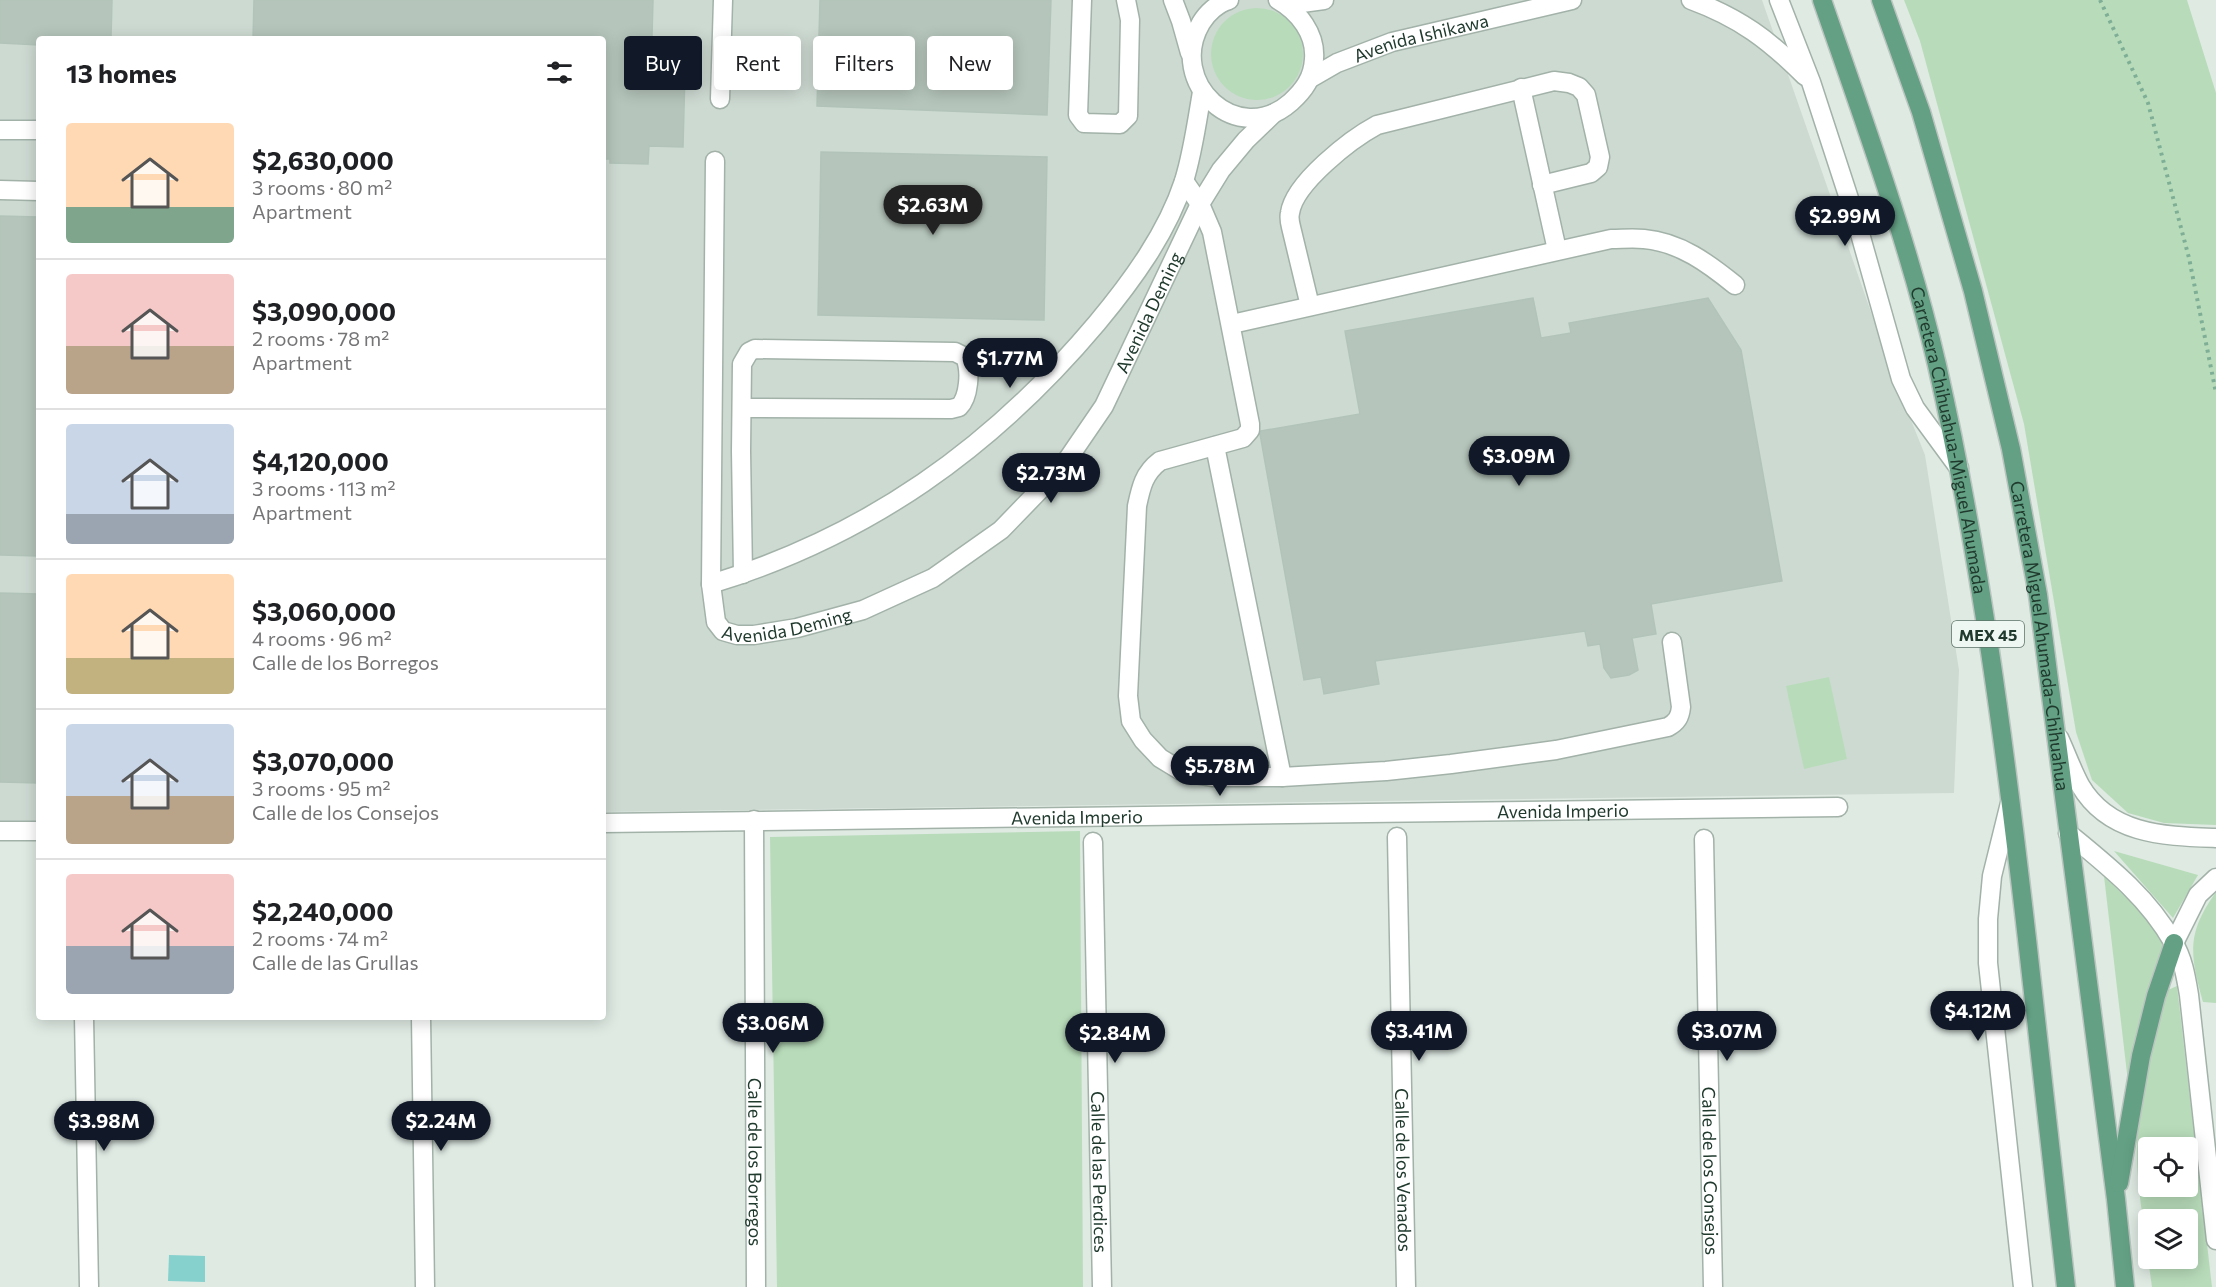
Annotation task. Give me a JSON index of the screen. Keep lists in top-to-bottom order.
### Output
{
  "streets": {
    "main road": ["Carretera Chihuahua-Miguel Ahumada", "MEX 45", "Carretera Miguel Ahumada-Chihuahua"],
    "street": [
      "Avenida Ishikawa",
      "Avenida Deming",
      "Avenida Imperio",
      "Calle de los Borregos",
      "Calle de los Venados",
      "Calle de los Consejos",
      "Calle de las Perdices"
    ]
  },
  "crossings": [
    ["Avenida Ishikawa", "Avenida Deming"],
    ["Avenida Imperio", "Calle de los Borregos"]
  ],
  "page": {
    "chip": [
      "Buy",
      "Rent",
      "Filters",
      "New"
    ],
    "heading": "13 homes",
    "list": [
      {
        "name": "$2,630,000",
        "note": "3 rooms · 80 m² · Apartment"
      },
      {
        "name": "$3,090,000",
        "note": "2 rooms · 78 m² · Apartment"
      },
      {
        "name": "$4,120,000",
        "note": "3 rooms · 113 m² · Apartment"
      },
      {
        "name": "$3,060,000",
        "note": "4 rooms · 96 m² · Calle de los Borregos"
      },
      {
        "name": "$3,070,000",
        "note": "3 rooms · 95 m² · Calle de los Consejos"
      },
      {
        "name": "$2,240,000",
        "note": "2 rooms · 74 m² · Calle de las Grullas"
      }
    ],
    "price": [
      "$2.63M",
      "$2.99M",
      "$1.77M",
      "$3.09M",
      "$2.73M",
      "$5.78M",
      "$4.12M",
      "$3.06M",
      "$3.41M",
      "$3.07M",
      "$2.84M",
      "$3.98M",
      "$2.24M"
    ]
  }
}
